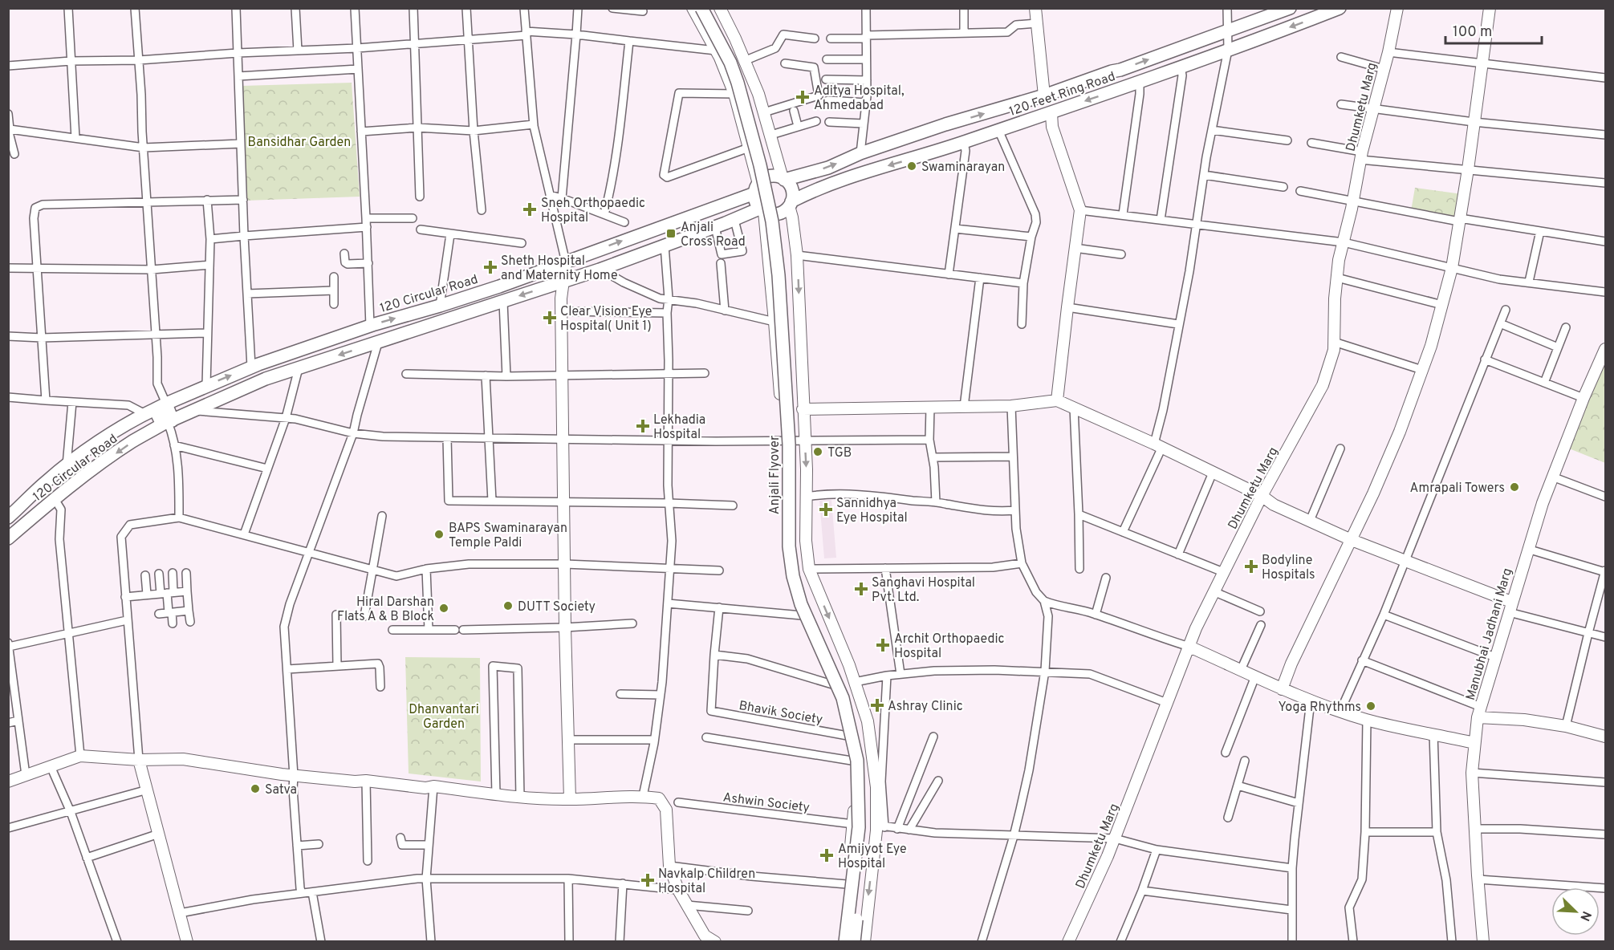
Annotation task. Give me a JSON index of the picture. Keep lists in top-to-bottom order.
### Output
{
  "streets": {
    "main road": ["120 Feet Ring Road", "120 Circular Road", "Anjali Flyover"],
    "street": [
      "Dhumketu Marg",
      "Manubhai Jadhani Marg",
      "Bhavik Society",
      "Ashwin Society"
    ]
  },
  "crossings": [
    ["120 Feet Ring Road", "120 Circular Road"]
  ],
  "parks": ["Bansidhar Garden", "Dhanvantari Garden"],
  "places": {
    "health": [
      "Aditya Hospital, Ahmedabad",
      "Sneh Orthopaedic Hospital",
      "Sheth Hospital and Maternity Home",
      "Clear Vision Eye Hospital( Unit 1)",
      "Lekhadia Hospital",
      "Sannidhya Eye Hospital",
      "Bodyline Hospitals",
      "Sanghavi Hospital Pvt. Ltd.",
      "Archit Orthopaedic Hospital",
      "Ashray Clinic",
      "Amijyot Eye Hospital",
      "Navkalp Children Hospital"
    ],
    "other": [
      "Swaminarayan",
      "TGB",
      "Amrapali Towers",
      "BAPS Swaminarayan Temple Paldi",
      "DUTT Society",
      "Hiral Darshan Flats A & B Block",
      "Yoga Rhythms",
      "Satva"
    ],
    "transit": ["Anjali Cross Road"]
  },
  "scale_bar": "100 m",
  "north": "bottom right"
}
